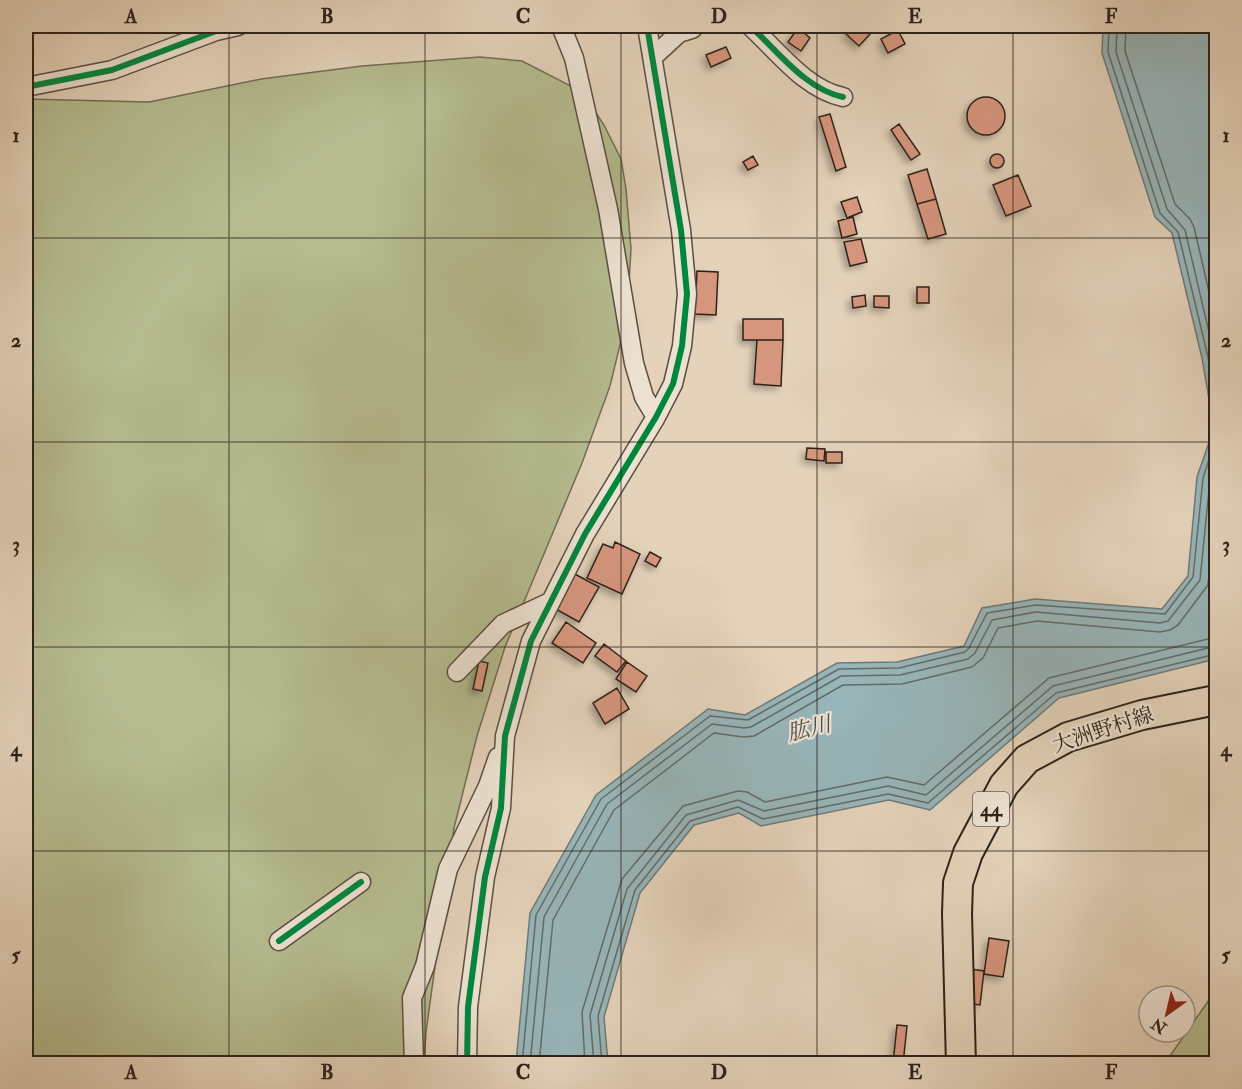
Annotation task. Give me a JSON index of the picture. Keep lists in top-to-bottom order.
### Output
{
  "streets": {
    "main road": ["大洲野村線", "44"]
  },
  "water": ["肱川"],
  "north": "bottom left",
  "grid": {
    "columns": [
      "A",
      "B",
      "C",
      "D",
      "E",
      "F"
    ],
    "rows": [
      "1",
      "2",
      "3",
      "4",
      "5"
    ]
  }
}
